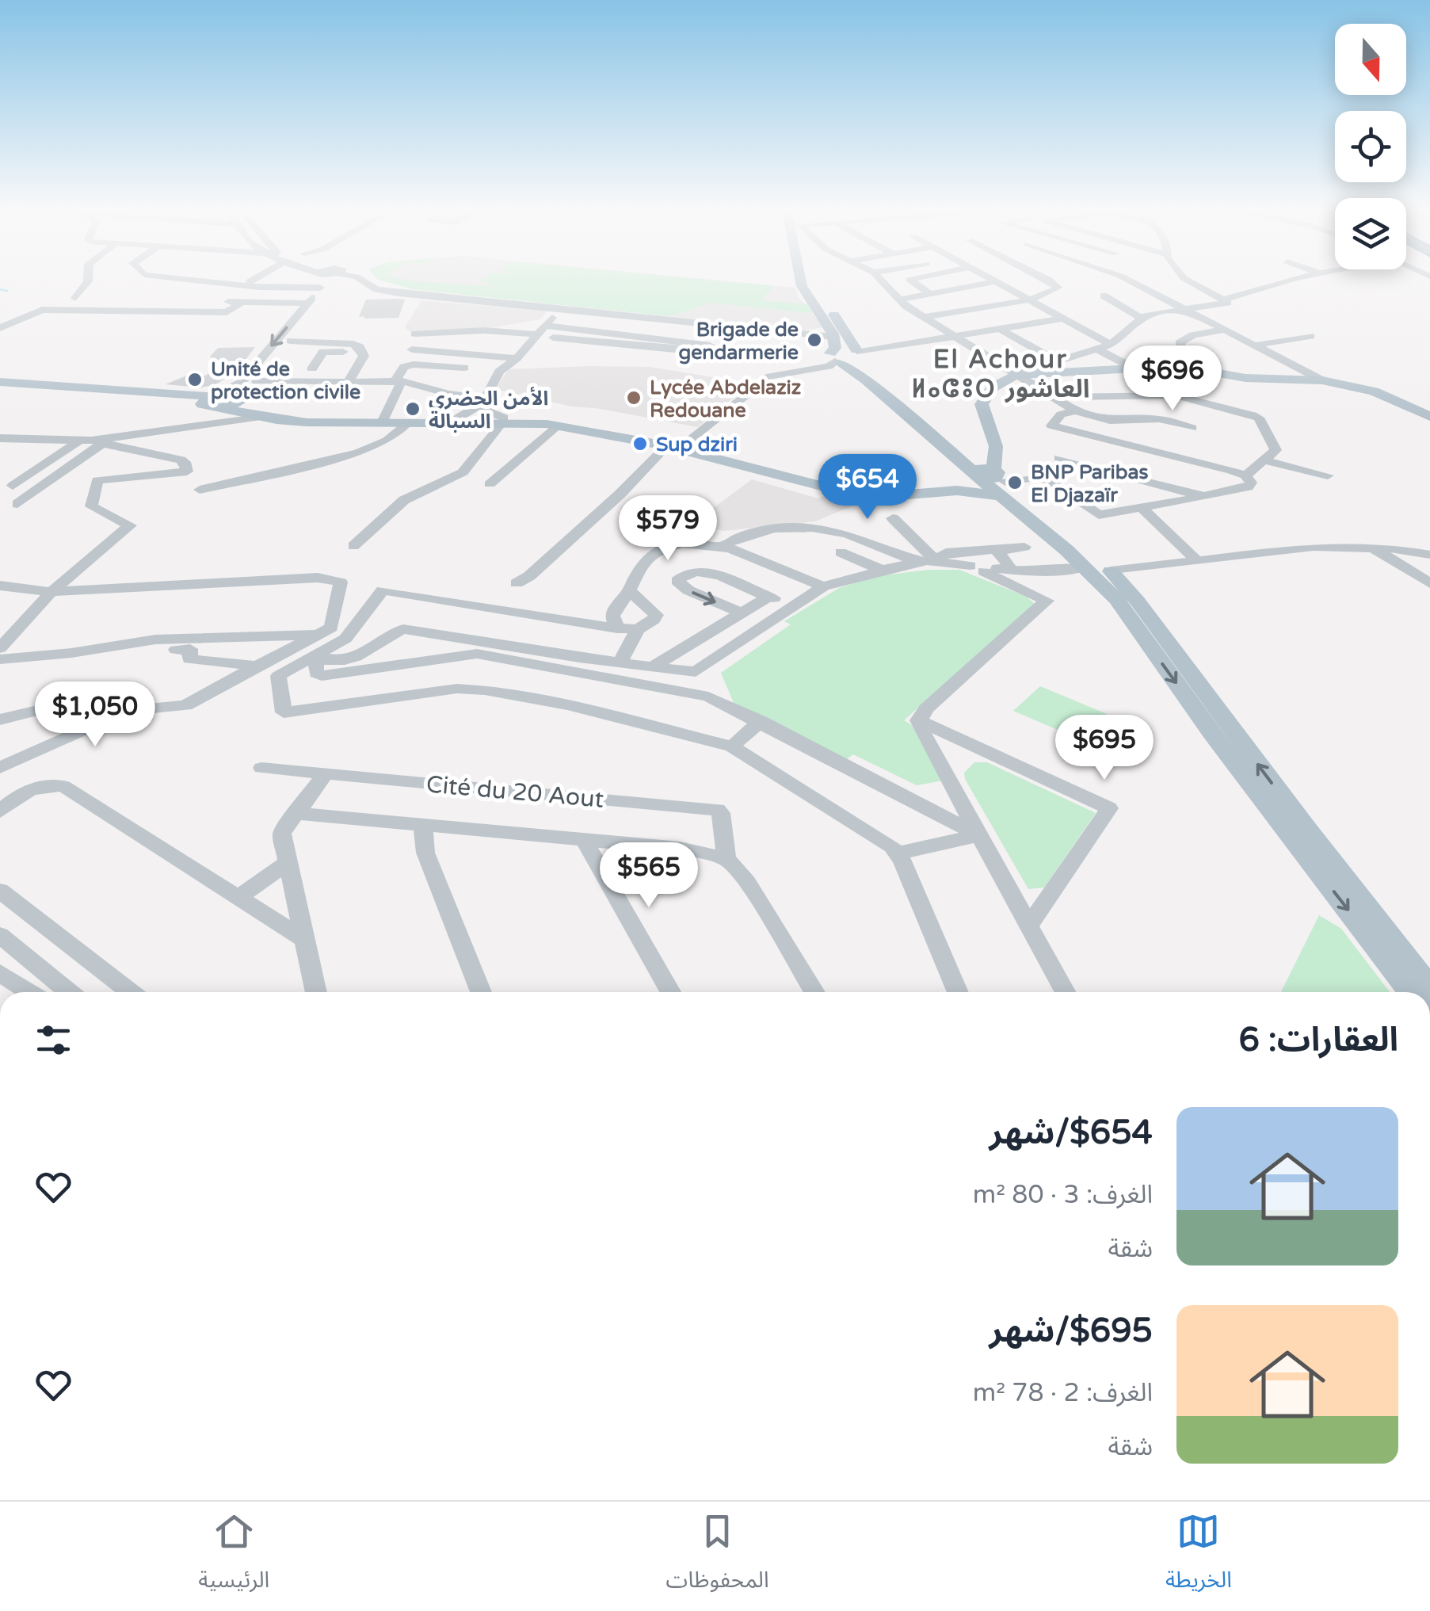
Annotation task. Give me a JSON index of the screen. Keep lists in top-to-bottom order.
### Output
{
  "streets": {
    "street": ["Cité du 20 Aout"]
  },
  "districts": ["El Achour ⵍⴰⵛⵓⵔ العاشور"],
  "places": [
    "Brigade de gendarmerie",
    "Unité de protection civile",
    "Lycée Abdelaziz Redouane",
    "الأمن الحضري السبالة",
    "Sup dziri",
    "BNP Paribas El Djazaïr"
  ],
  "north": "bottom",
  "page": {
    "price": [
      "$696",
      "$654",
      "$579",
      "$1,050",
      "$695",
      "$565"
    ],
    "heading": "العقارات: 6",
    "list": [
      {
        "name": "$654/شهر",
        "note": "الغرف: 3 · 80 m² · شقة"
      },
      {
        "name": "$695/شهر",
        "note": "الغرف: 2 · 78 m² · شقة"
      }
    ],
    "tabs": ["الخريطة", "المحفوظات", "الرئيسية"]
  }
}
